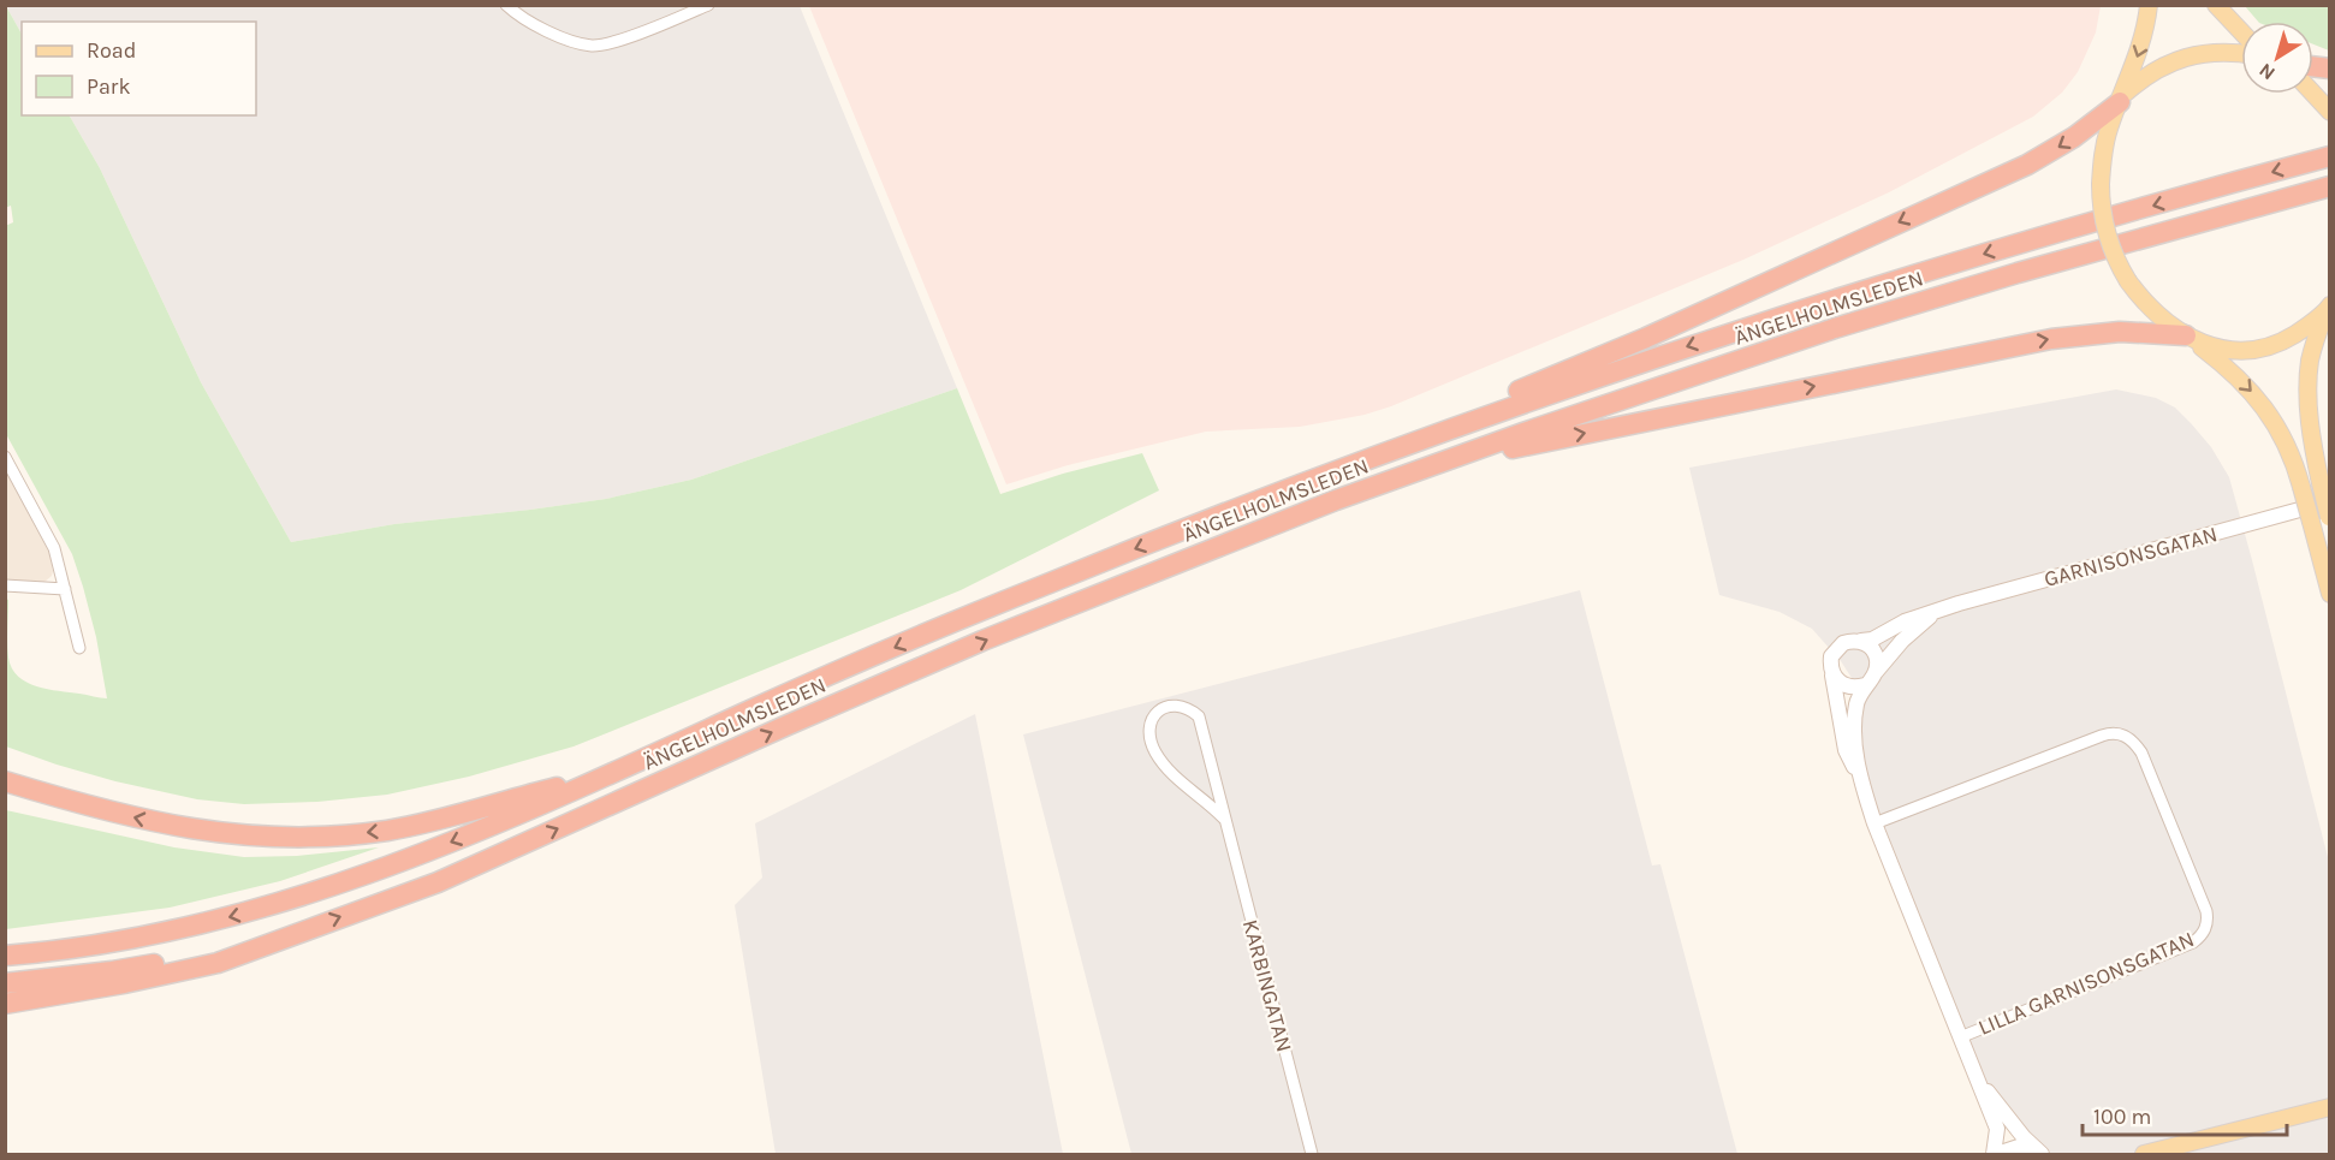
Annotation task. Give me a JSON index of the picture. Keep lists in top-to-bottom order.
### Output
{
  "streets": {
    "highway": ["ÄNGELHOLMSLEDEN"],
    "street": ["GARNISONSGATAN", "LILLA GARNISONSGATAN", "KARBINGATAN"]
  },
  "crossings": [
    ["GARNISONSGATAN", "LILLA GARNISONSGATAN"]
  ],
  "legend": ["Road", "Park"],
  "scale_bar": "100 m",
  "north": "bottom left"
}
